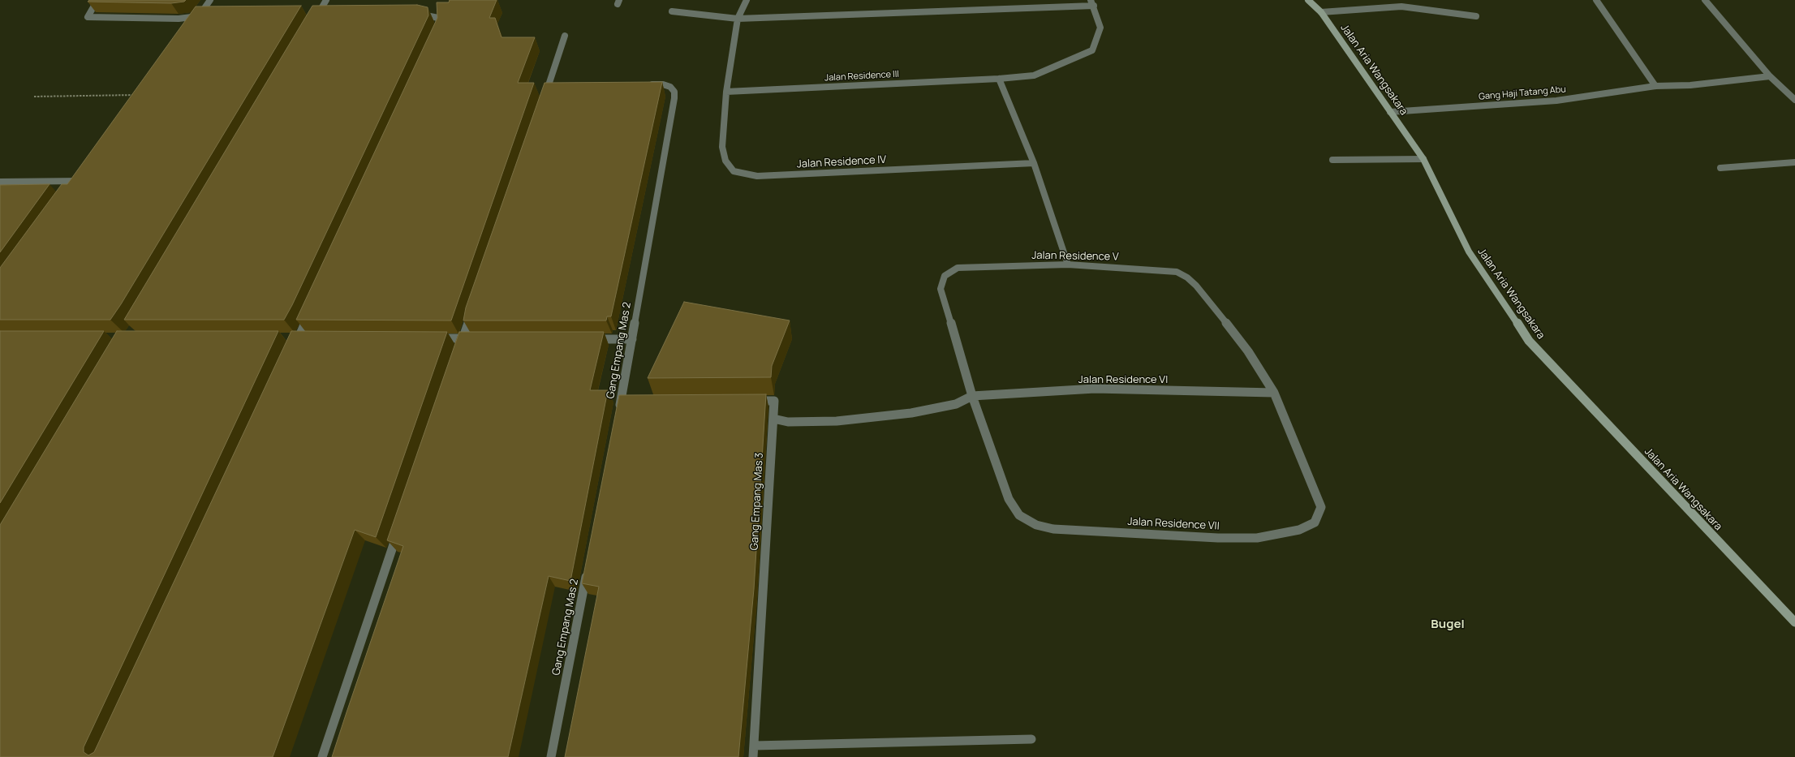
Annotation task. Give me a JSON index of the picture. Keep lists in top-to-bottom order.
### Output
{
  "streets": {
    "street": [
      "Jalan Aria Wangsakara",
      "Jalan Residence III",
      "Gang Haji Tatang Abu",
      "Jalan Residence IV",
      "Jalan Residence V",
      "Gang Empang Mas 2",
      "Jalan Residence VI",
      "Gang Empang Mas 3",
      "Jalan Residence VII"
    ]
  },
  "crossings": [
    ["Jalan Aria Wangsakara", "Gang Haji Tatang Abu"],
    ["Jalan Residence III", "Jalan Residence IV"],
    ["Jalan Residence V", "Jalan Residence VI"],
    ["Jalan Residence V", "Jalan Residence VII"],
    ["Jalan Residence VI", "Jalan Residence VII"]
  ],
  "districts": ["Bugel"]
}
